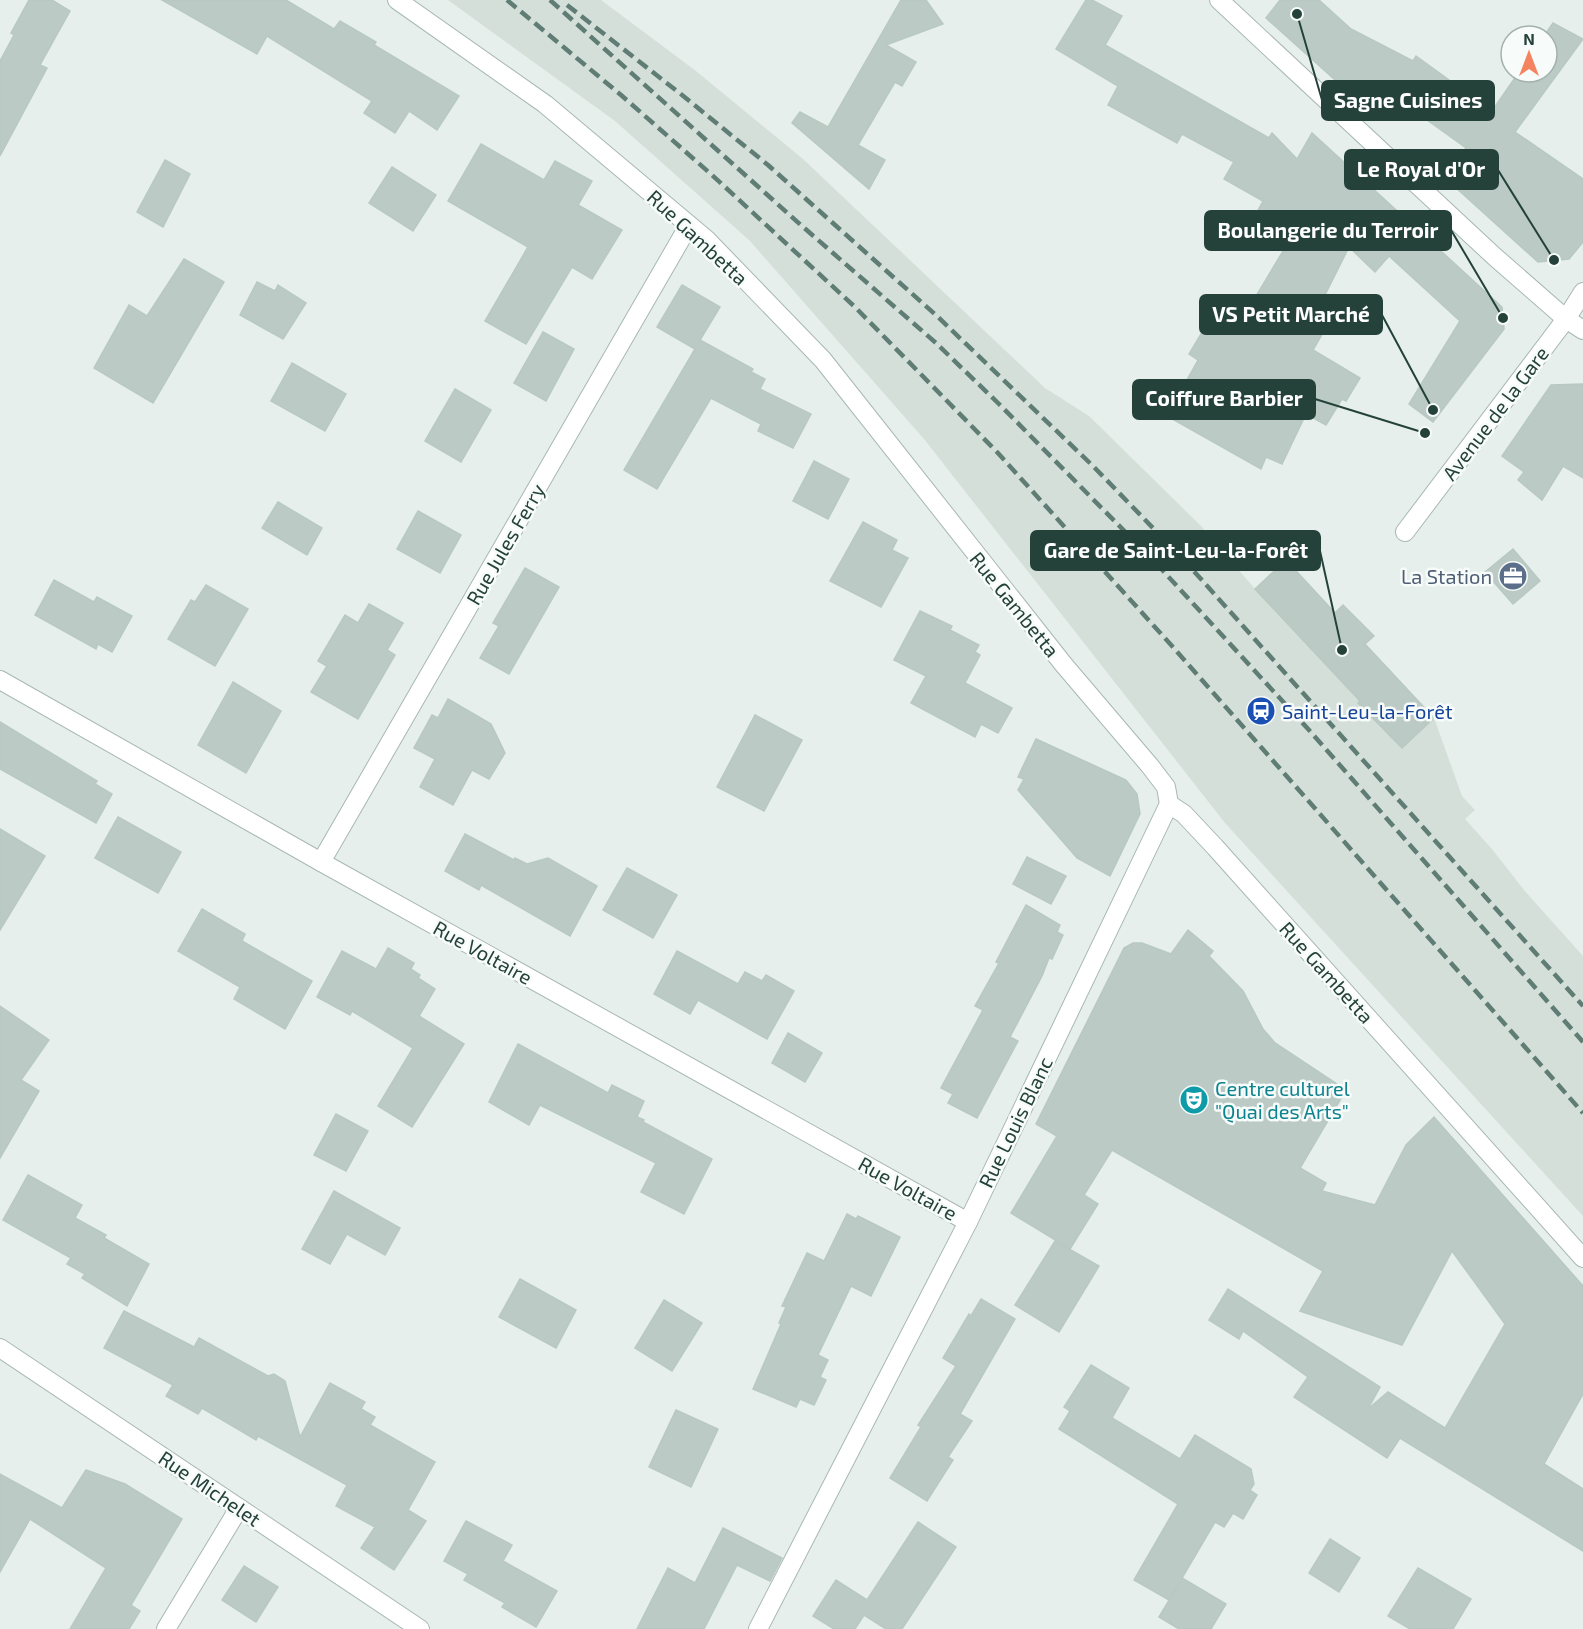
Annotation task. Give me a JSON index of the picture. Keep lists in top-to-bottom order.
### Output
{
  "streets": {
    "street": [
      "Rue Gambetta",
      "Avenue de la Gare",
      "Rue Jules Ferry",
      "Rue Voltaire",
      "Rue Louis Blanc",
      "Rue Michelet"
    ]
  },
  "crossings": [
    ["Rue Gambetta", "Rue Jules Ferry"],
    ["Rue Gambetta", "Rue Louis Blanc"],
    ["Rue Jules Ferry", "Rue Voltaire"],
    ["Rue Voltaire", "Rue Louis Blanc"]
  ],
  "places": {
    "other": [
      "Sagne Cuisines",
      "Le Royal d'Or",
      "Boulangerie du Terroir",
      "VS Petit Marché",
      "Coiffure Barbier",
      "Gare de Saint-Leu-la-Forêt"
    ],
    "office": ["La Station"],
    "station": ["Saint-Leu-la-Forêt"],
    "theatre": ["Centre culturel \"Quai des Arts\""]
  },
  "north": "top"
}
